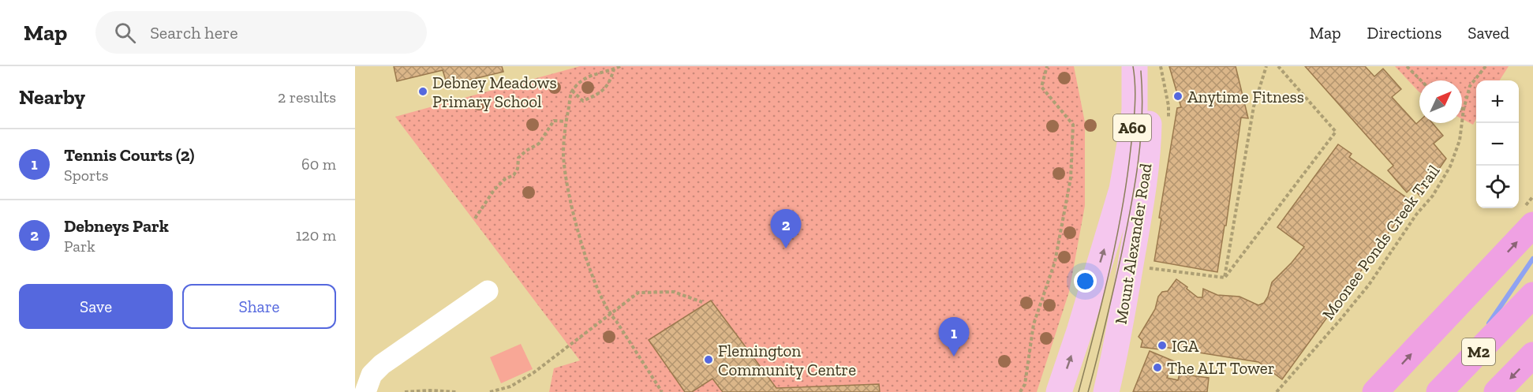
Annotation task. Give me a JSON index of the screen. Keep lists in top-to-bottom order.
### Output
{
  "streets": {
    "highway": ["M2"],
    "main road": ["A60", "Mount Alexander Road"],
    "path": ["Moonee Ponds Creek Trail"]
  },
  "places": [
    "Debney Meadows Primary School",
    "Anytime Fitness",
    "IGA",
    "Flemington Community Centre",
    "The ALT Tower"
  ],
  "north": "top right",
  "page": {
    "header": "Map",
    "search": "Search here",
    "nav": ["Map", "Directions", "Saved"],
    "heading": ["Nearby", "2 results"],
    "map_buttons": ["+", "−"],
    "list": [
      {
        "mark": "1",
        "name": "Tennis Courts (2)",
        "note": "Sports",
        "value": "60 m"
      },
      {
        "mark": "2",
        "name": "Debneys Park",
        "note": "Park",
        "value": "120 m"
      }
    ],
    "pins": ["2", "1"],
    "buttons": ["Save", "Share"]
  }
}
